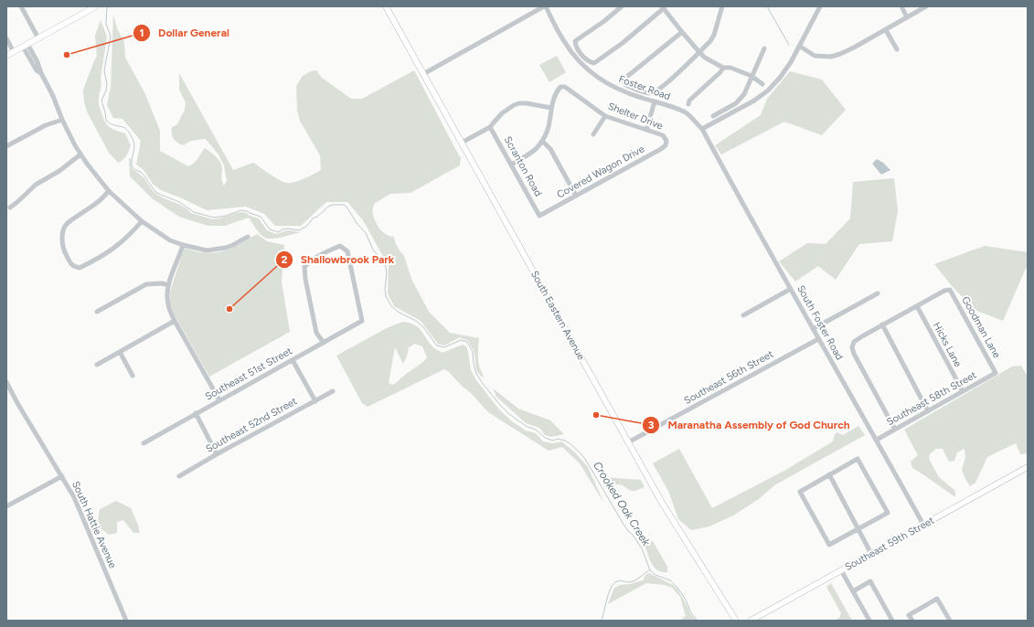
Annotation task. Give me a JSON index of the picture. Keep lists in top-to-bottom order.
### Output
{
  "streets": {
    "main road": ["South Eastern Avenue", "Southeast 59th Street"],
    "street": [
      "Foster Road",
      "Shelter Drive",
      "Scranton Road",
      "Covered Wagon Drive",
      "South Foster Road",
      "Goodman Lane",
      "Hicks Lane",
      "Southeast 51st Street",
      "Southeast 56th Street",
      "Southeast 58th Street",
      "Southeast 52nd Street",
      "South Hattie Avenue"
    ]
  },
  "crossings": [
    ["Foster Road", "South Foster Road"],
    ["Shelter Drive", "Covered Wagon Drive"],
    ["Scranton Road", "Covered Wagon Drive"],
    ["South Eastern Avenue", "Southeast 56th Street"],
    ["South Foster Road", "Southeast 56th Street"],
    ["South Foster Road", "Southeast 58th Street"],
    ["South Foster Road", "Southeast 59th Street"],
    ["Goodman Lane", "Hicks Lane"],
    ["Goodman Lane", "Southeast 58th Street"],
    ["Hicks Lane", "Southeast 58th Street"]
  ],
  "water": ["Crooked Oak Creek"],
  "places": ["Dollar General", "Shallowbrook Park", "Maranatha Assembly of God Church"]
}
